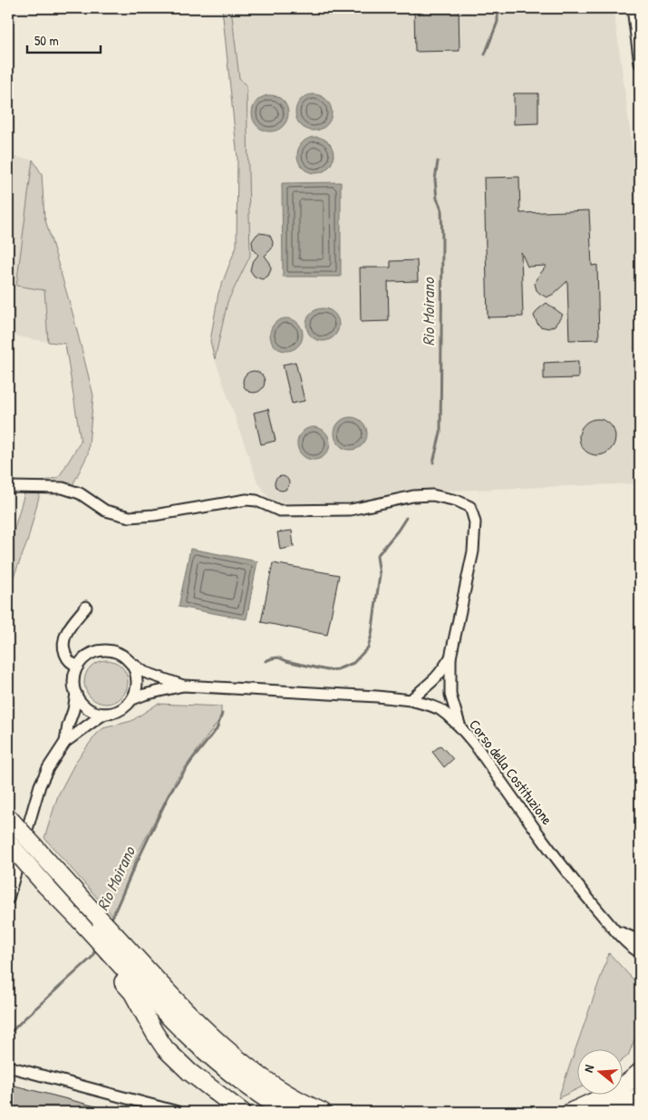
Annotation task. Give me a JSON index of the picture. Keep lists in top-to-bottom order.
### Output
{
  "streets": {
    "street": ["Corso della Costituzione"]
  },
  "water": ["Rio Moirano"],
  "scale_bar": "50 m",
  "north": "left"
}
